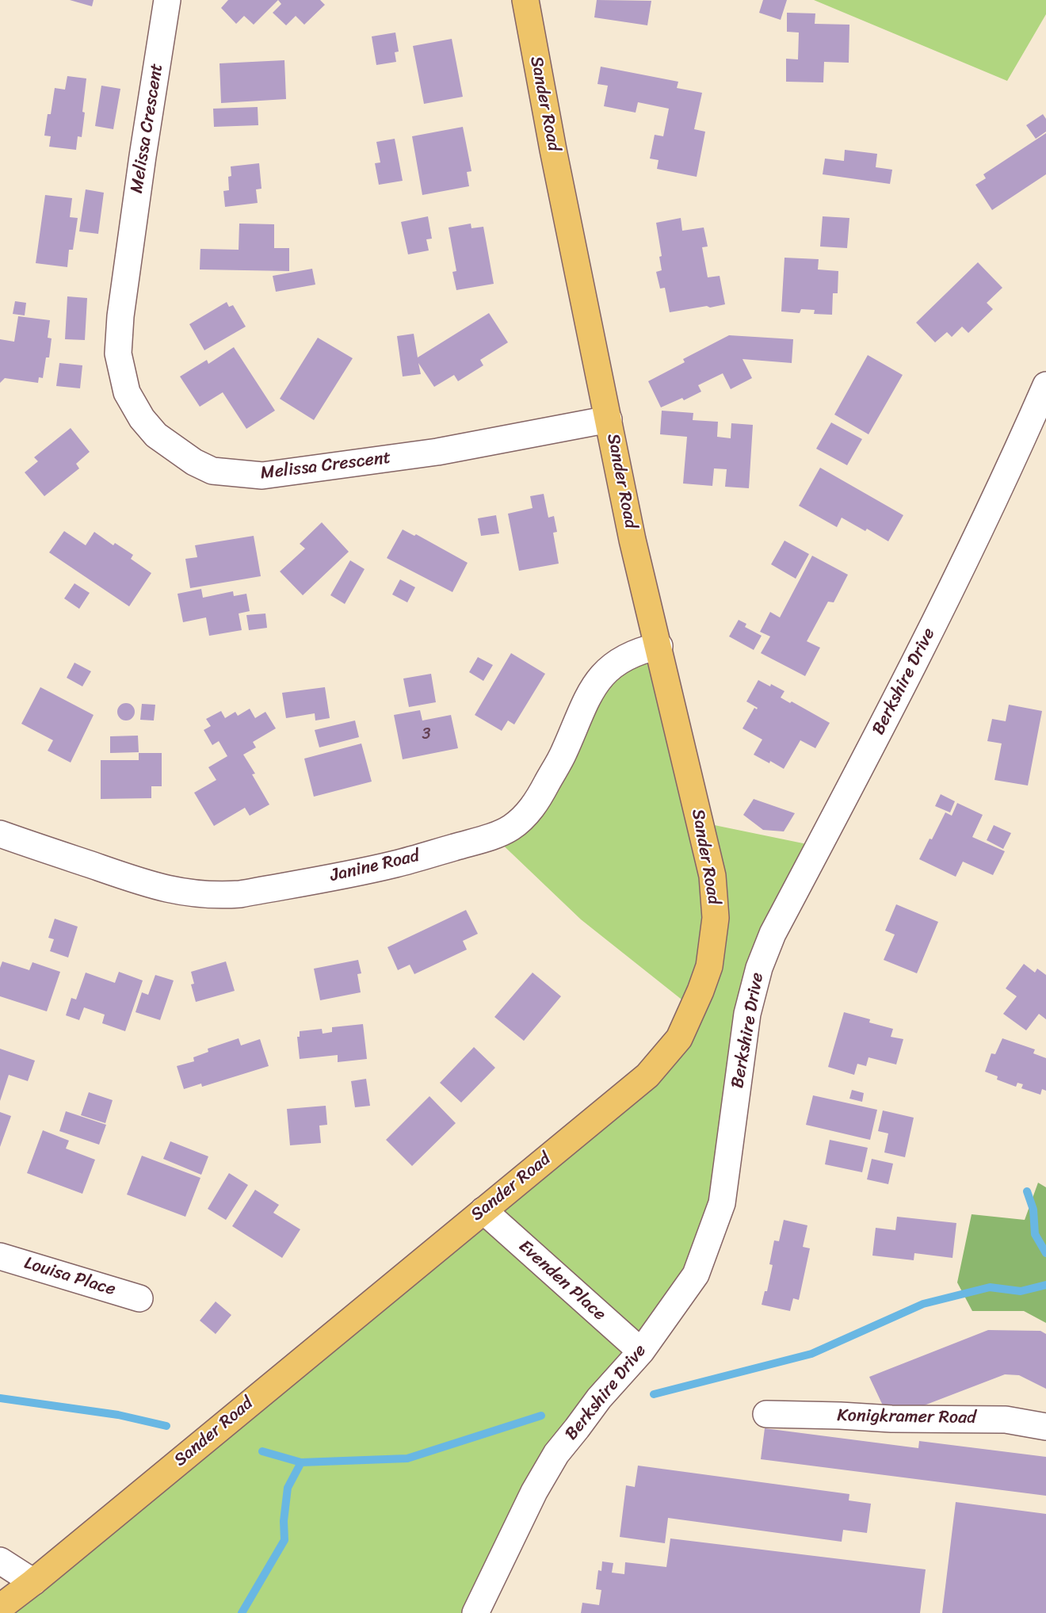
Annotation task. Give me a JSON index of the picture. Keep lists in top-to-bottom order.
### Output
{
  "streets": {
    "main road": ["Sander Road"],
    "street": [
      "Melissa Crescent",
      "Berkshire Drive",
      "Janine Road",
      "Louisa Place",
      "Evenden Place",
      "Konigkramer Road"
    ]
  },
  "crossings": [
    ["Sander Road", "Melissa Crescent"],
    ["Sander Road", "Janine Road"],
    ["Sander Road", "Evenden Place"],
    ["Berkshire Drive", "Evenden Place"]
  ],
  "house_numbers": ["3"]
}
